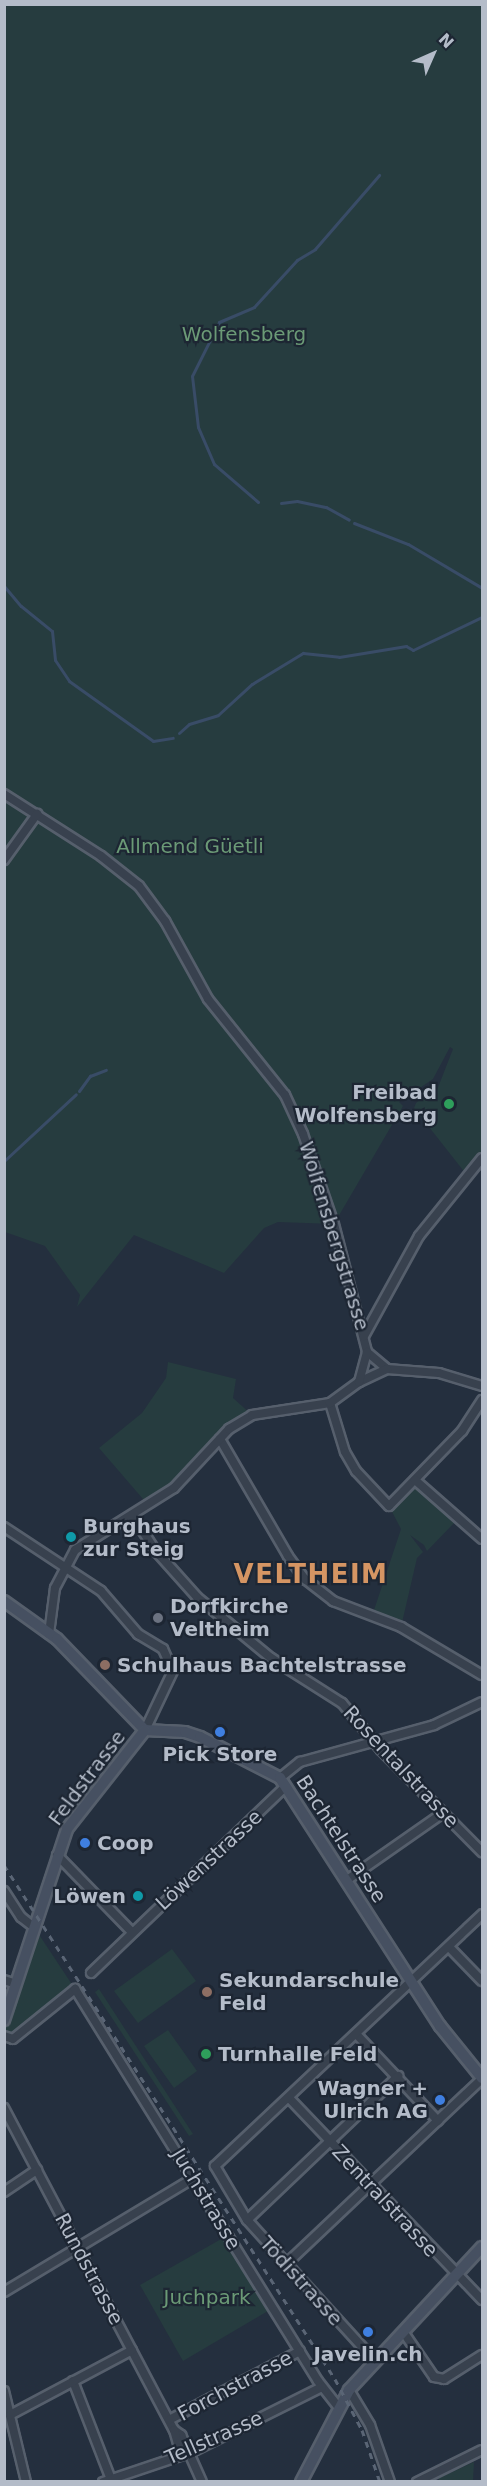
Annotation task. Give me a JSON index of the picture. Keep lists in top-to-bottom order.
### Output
{
  "streets": {
    "street": [
      "Wolfensbergstrasse",
      "Rosentalstrasse",
      "Feldstrasse",
      "Bachtelstrasse",
      "Löwenstrasse",
      "Juchstrasse",
      "Zentralstrasse",
      "Rundstrasse",
      "Tödistrasse",
      "Forchstrasse",
      "Tellstrasse"
    ]
  },
  "crossings": [
    ["Rosentalstrasse", "Löwenstrasse"],
    ["Feldstrasse", "Bachtelstrasse"],
    ["Bachtelstrasse", "Löwenstrasse"],
    ["Juchstrasse", "Forchstrasse"],
    ["Juchstrasse", "Tellstrasse"],
    ["Zentralstrasse", "Tödistrasse"],
    ["Rundstrasse", "Forchstrasse"],
    ["Rundstrasse", "Tellstrasse"]
  ],
  "districts": ["VELTHEIM"],
  "parks": ["Wolfensberg", "Allmend Güetli", "Juchpark"],
  "places": [
    "Freibad Wolfensberg",
    "Burghaus zur Steig",
    "Dorfkirche Veltheim",
    "Schulhaus Bachtelstrasse",
    "Pick Store",
    "Coop",
    "Löwen",
    "Sekundarschule Feld",
    "Turnhalle Feld",
    "Wagner + Ulrich AG",
    "Javelin.ch"
  ],
  "north": "top right"
}
